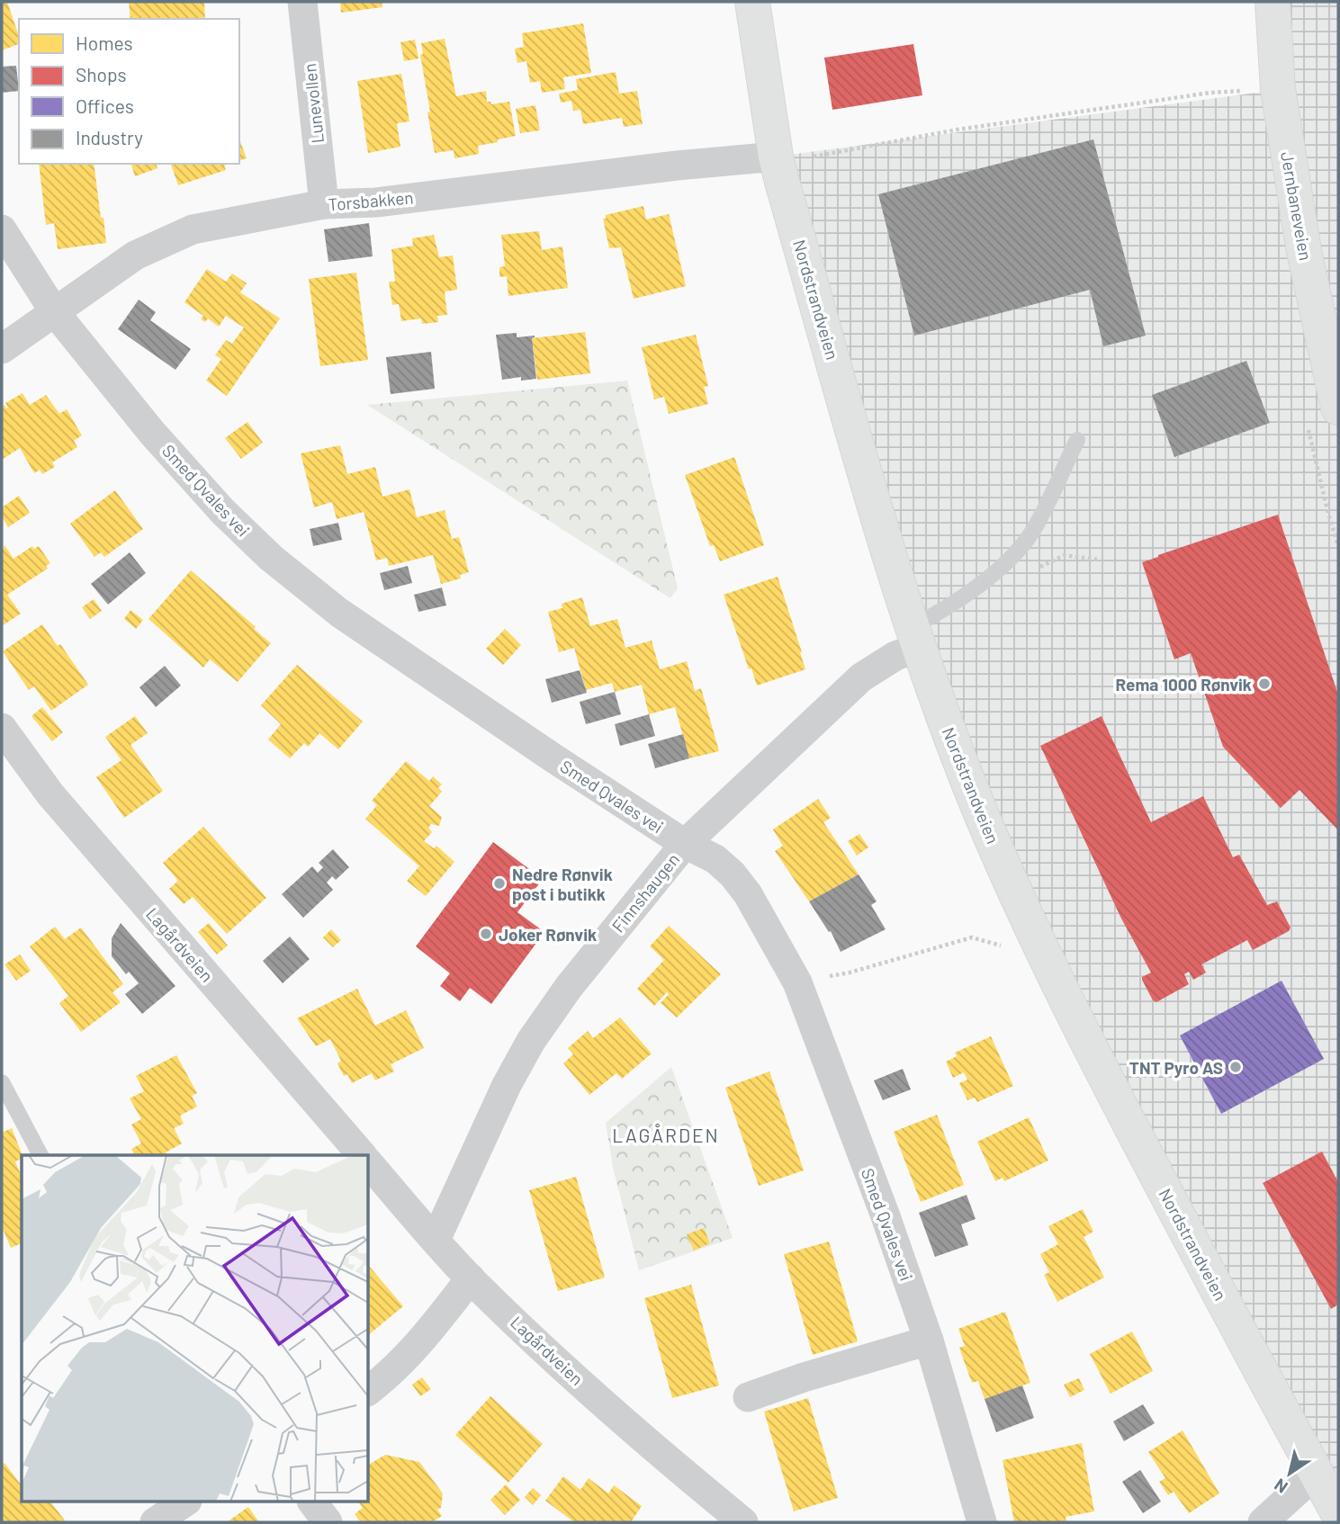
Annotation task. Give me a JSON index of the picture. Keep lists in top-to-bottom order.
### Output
{
  "streets": {
    "main road": ["Jernbaneveien", "Nordstrandveien"],
    "street": [
      "Lunevollen",
      "Torsbakken",
      "Smed Qvales vei",
      "Finnshaugen",
      "Lagårdveien"
    ]
  },
  "crossings": [
    ["Lunevollen", "Torsbakken"],
    ["Torsbakken", "Nordstrandveien"],
    ["Torsbakken", "Smed Qvales vei"],
    ["Nordstrandveien", "Finnshaugen"],
    ["Smed Qvales vei", "Finnshaugen"],
    ["Finnshaugen", "Lagårdveien"]
  ],
  "districts": ["LAGÅRDEN"],
  "places": [
    "Rema 1000 Rønvik",
    "Nedre Rønvik post i butikk",
    "Joker Rønvik",
    "TNT Pyro AS"
  ],
  "legend": [
    "Homes",
    "Shops",
    "Offices",
    "Industry"
  ],
  "north": "bottom left"
}
